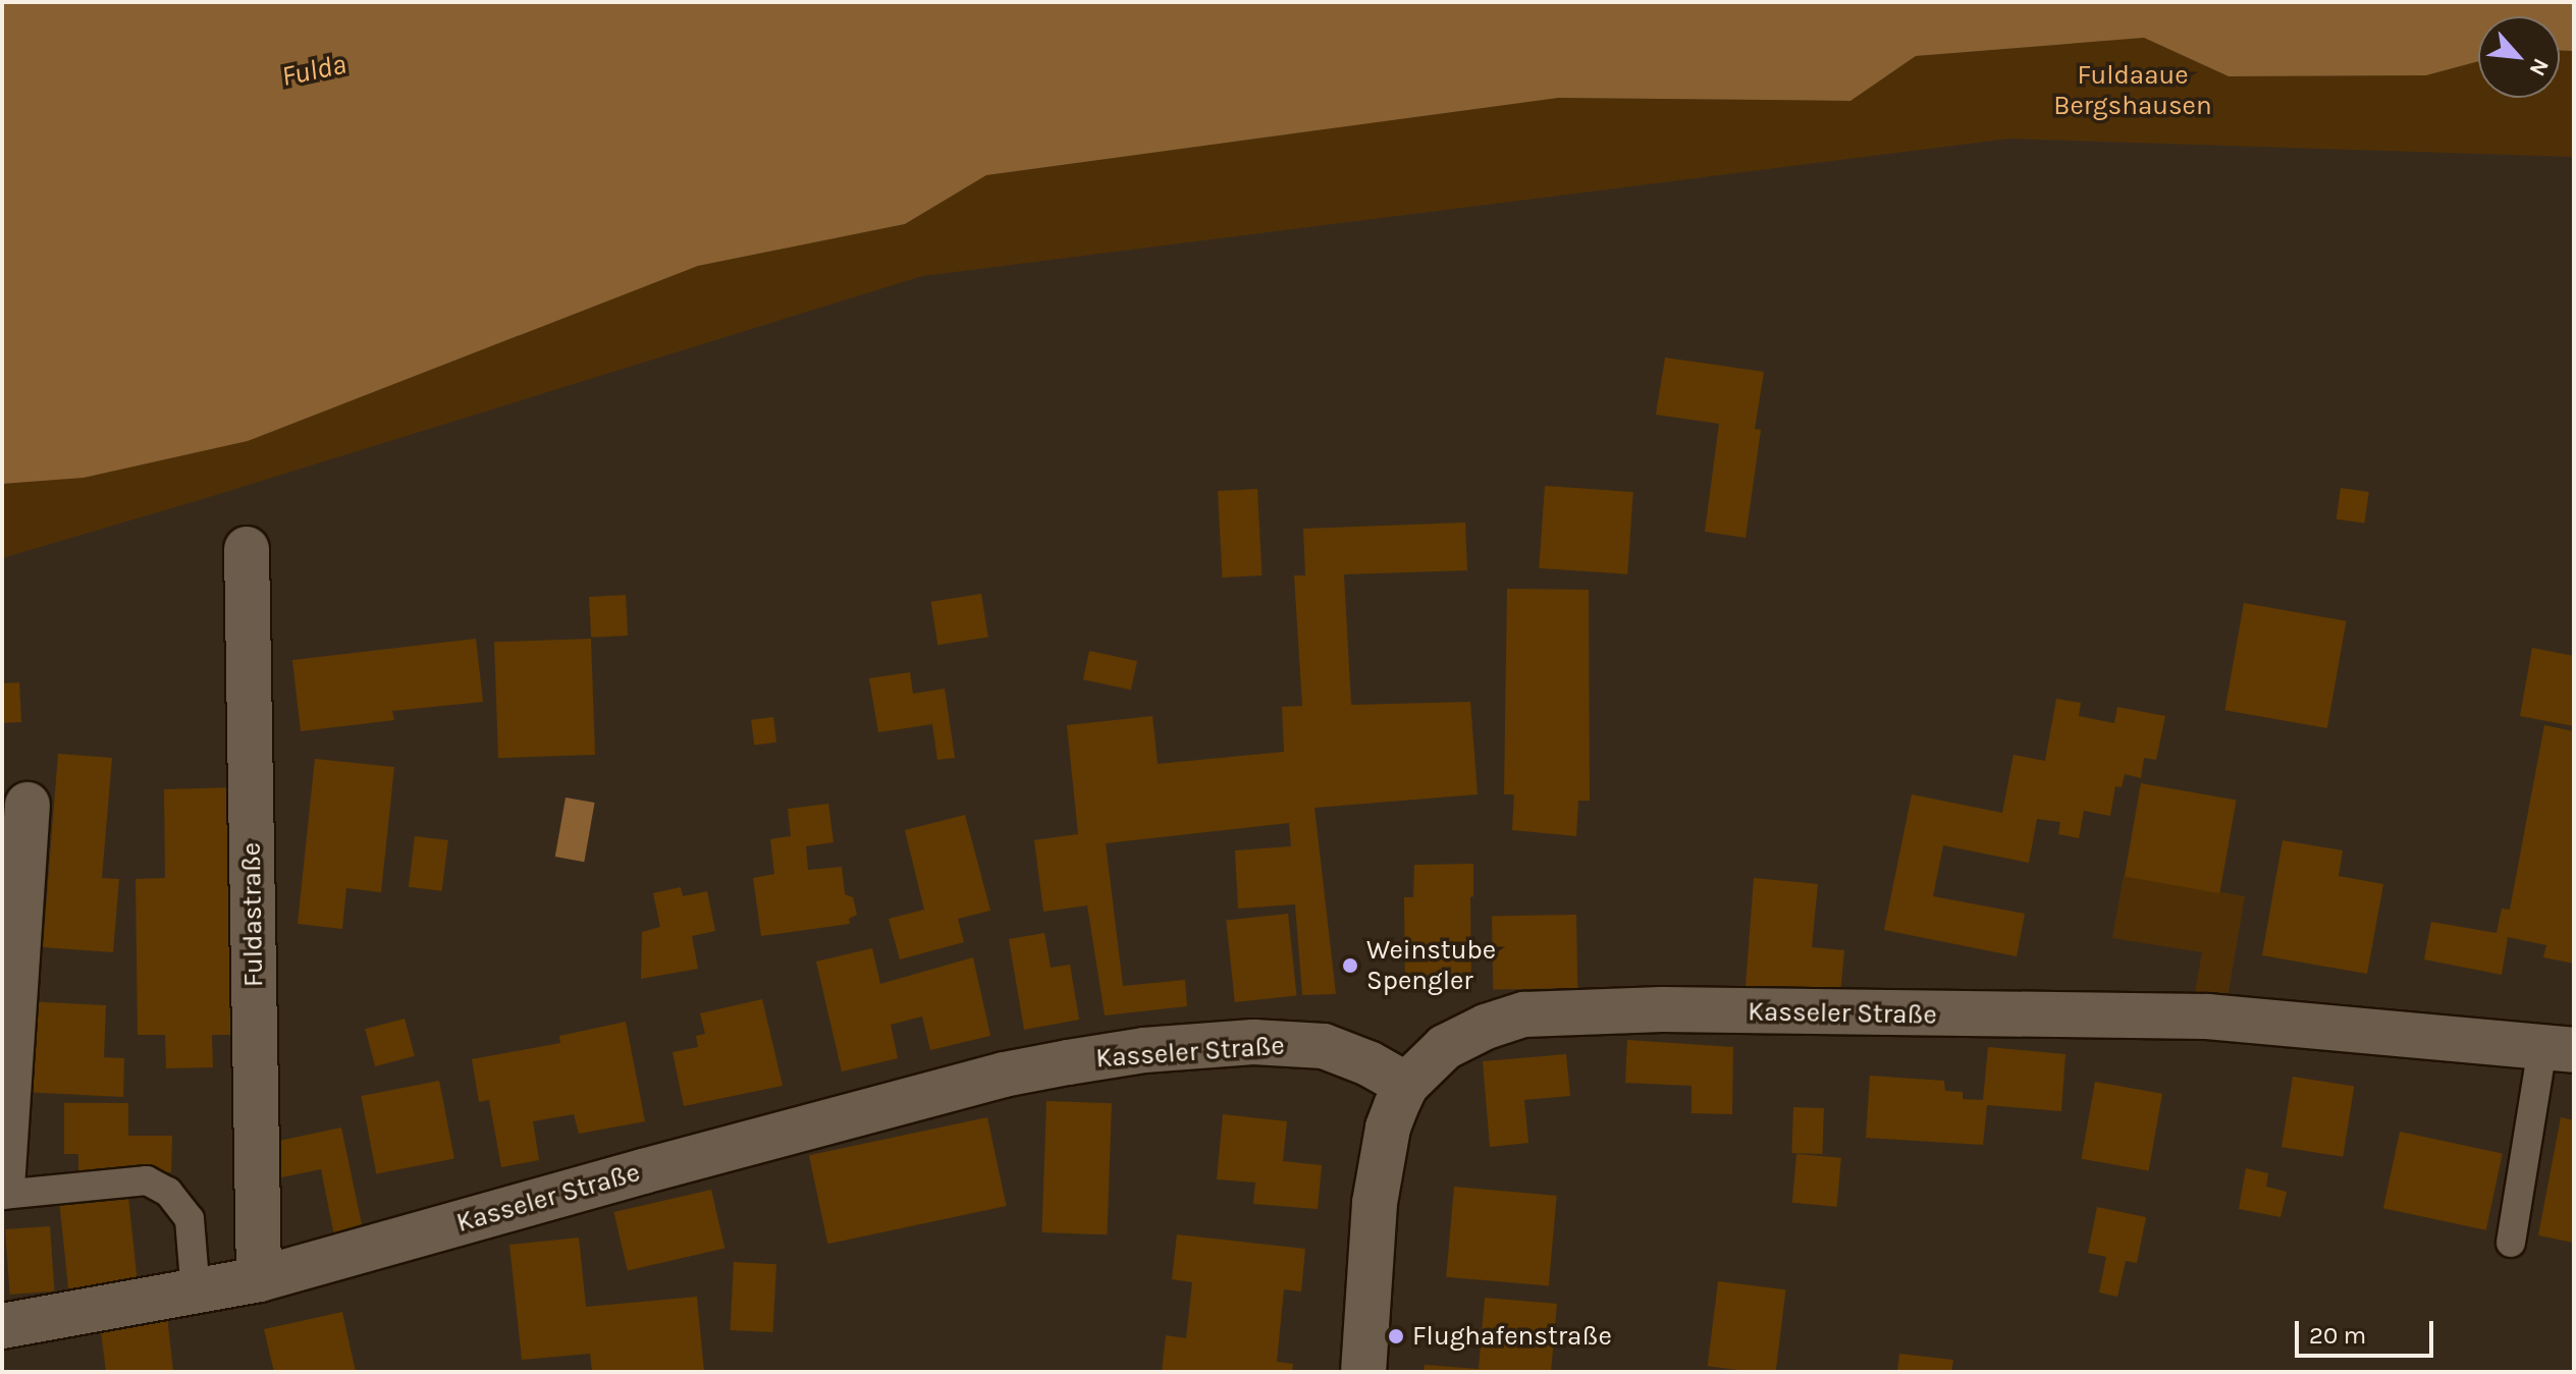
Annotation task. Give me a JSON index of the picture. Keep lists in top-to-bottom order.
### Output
{
  "streets": {
    "street": ["Fuldastraße", "Kasseler Straße"]
  },
  "crossings": [
    ["Fuldastraße", "Kasseler Straße"]
  ],
  "water": ["Fulda"],
  "parks": ["Fuldaaue Bergshausen"],
  "places": ["Weinstube Spengler", "Flughafenstraße"],
  "scale_bar": "20 m",
  "north": "bottom right"
}
